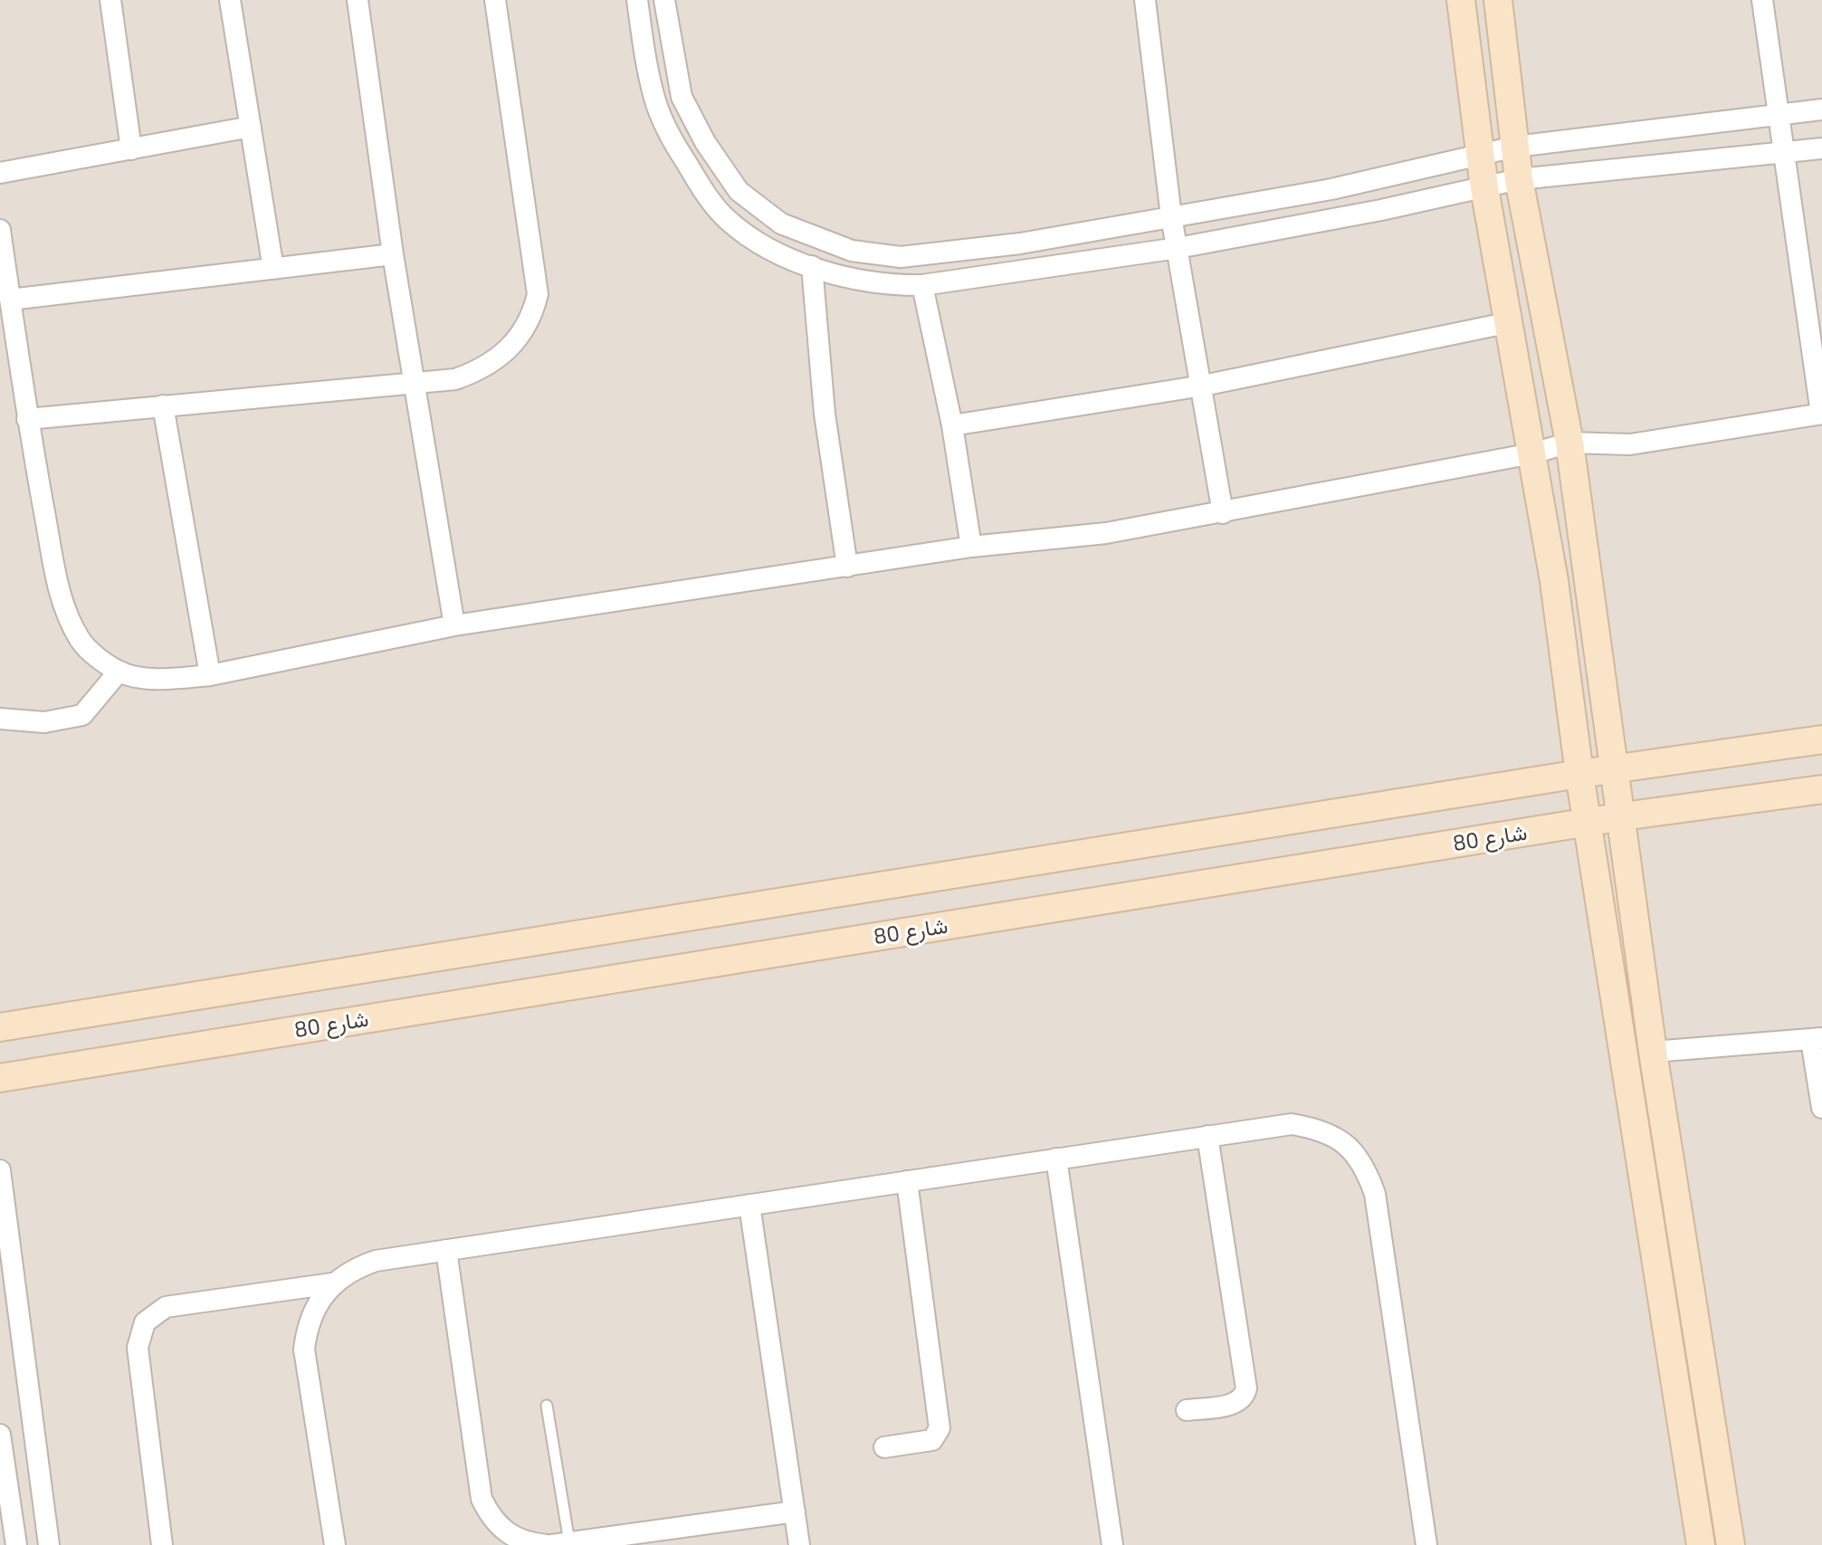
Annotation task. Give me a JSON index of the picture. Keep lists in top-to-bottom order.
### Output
{
  "streets": {
    "street": ["شارع 80"]
  }
}
